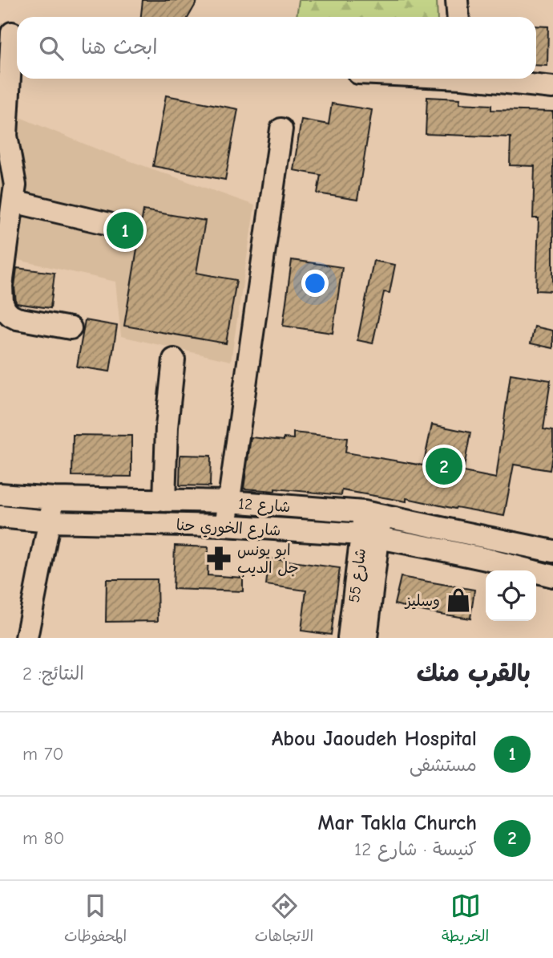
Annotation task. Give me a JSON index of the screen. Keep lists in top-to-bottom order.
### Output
{
  "streets": {
    "street": ["شارع 12", "شارع الخوري حنا", "شارع 55"]
  },
  "crossings": [
    ["شارع 12", "شارع 55"],
    ["شارع الخوري حنا", "شارع 55"]
  ],
  "places": {
    "pharmacy": ["ابو يونس جل الديب"],
    "shop": ["وسليز"]
  },
  "page": {
    "search": "ابحث هنا",
    "pins": ["1", "2"],
    "heading": ["بالقرب منك", "النتائج: 2"],
    "list": [
      {
        "mark": "1",
        "name": "Abou Jaoudeh Hospital",
        "note": "مستشفى",
        "value": "70 m"
      },
      {
        "mark": "2",
        "name": "Mar Takla Church",
        "note": "كنيسة · شارع 12",
        "value": "80 m"
      }
    ],
    "nav": ["الخريطة", "الاتجاهات", "المحفوظات"]
  }
}
